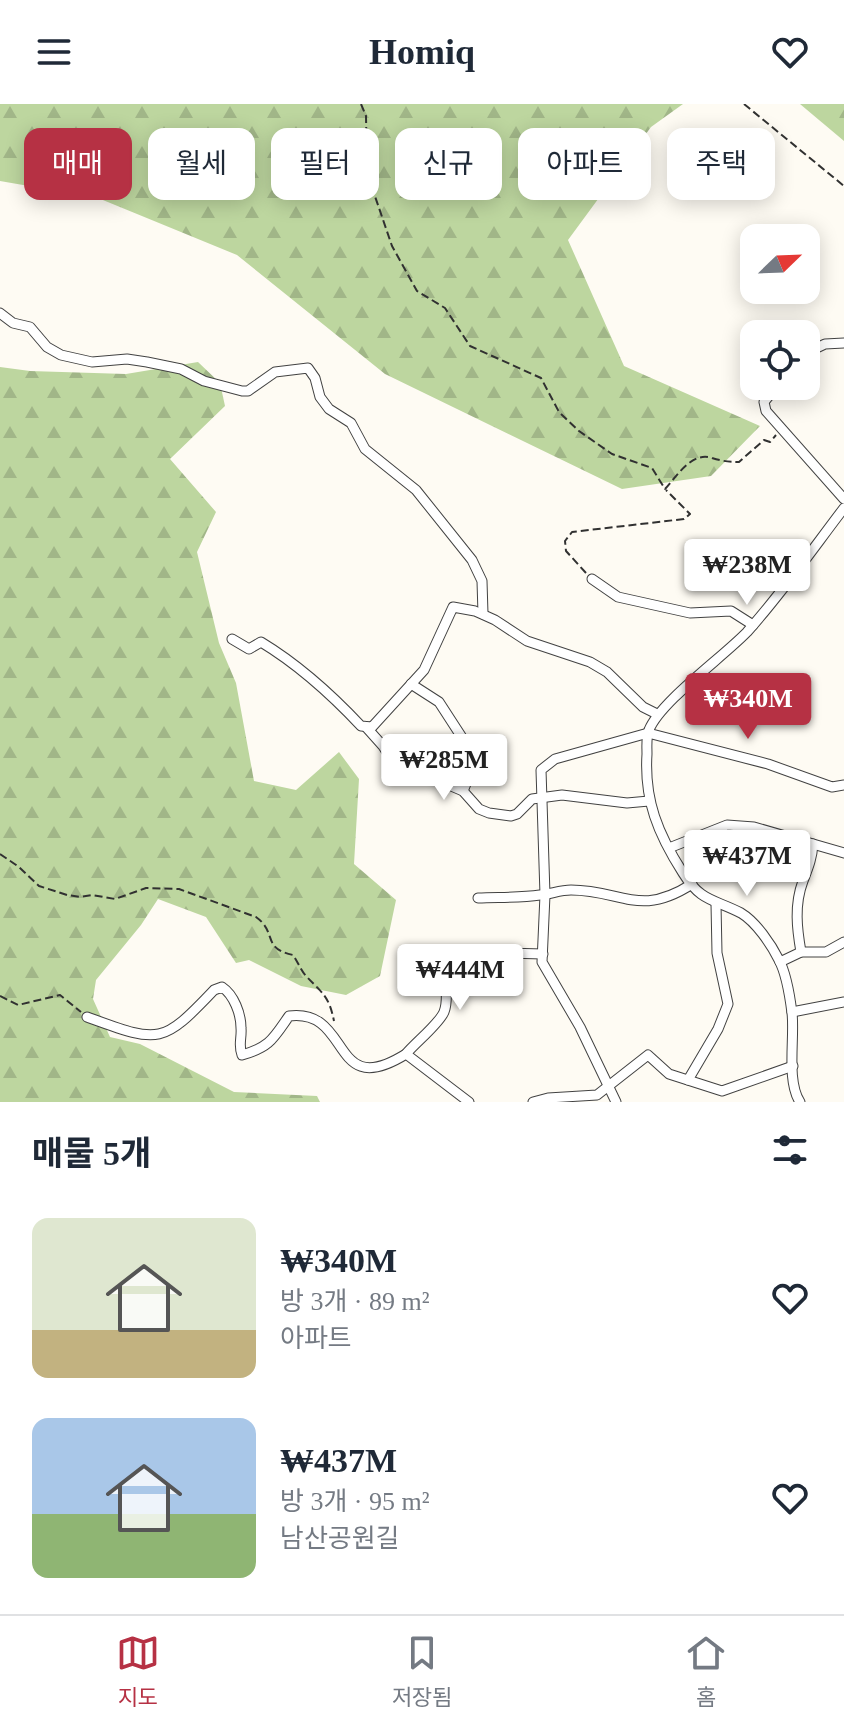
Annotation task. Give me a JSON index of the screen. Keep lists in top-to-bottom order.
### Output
{
  "north": "top right",
  "page": {
    "header": "Homiq",
    "chip": [
      "매매",
      "월세",
      "필터",
      "신규",
      "아파트",
      "주택"
    ],
    "price": [
      "₩238M",
      "₩340M",
      "₩285M",
      "₩437M",
      "₩444M"
    ],
    "heading": "매물 5개",
    "list": [
      {
        "name": "₩340M",
        "note": "방 3개 · 89 m² · 아파트"
      },
      {
        "name": "₩437M",
        "note": "방 3개 · 95 m² · 남산공원길"
      }
    ],
    "tabs": ["지도", "저장됨", "홈"]
  }
}
